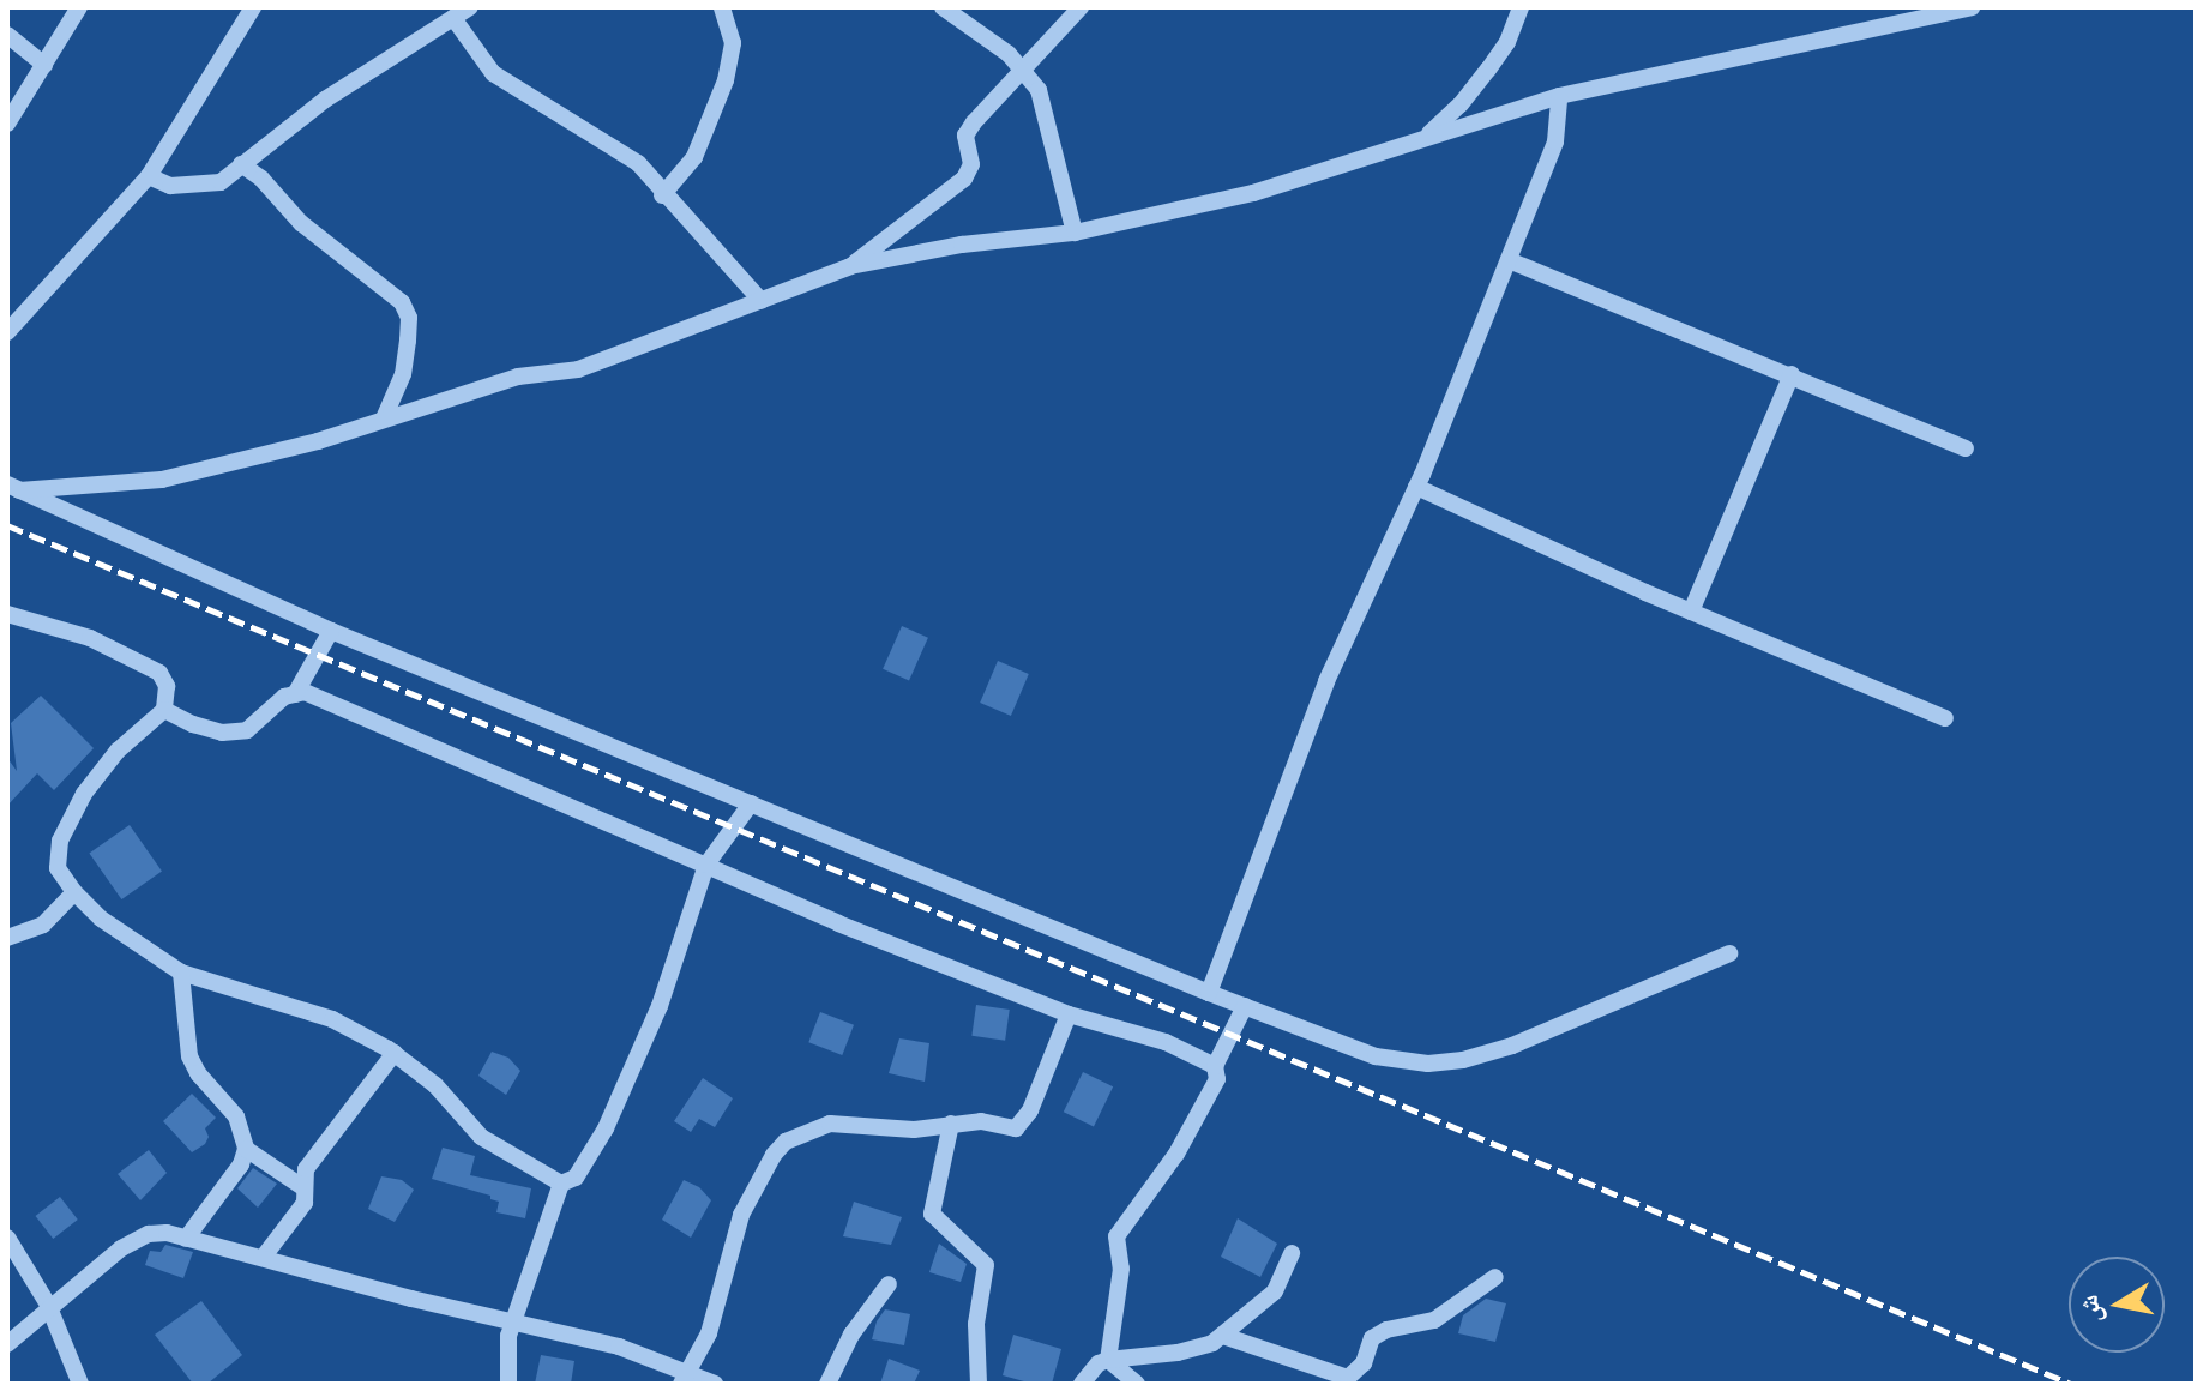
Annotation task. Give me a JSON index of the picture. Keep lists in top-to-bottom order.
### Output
{
  "north": "left"
}
